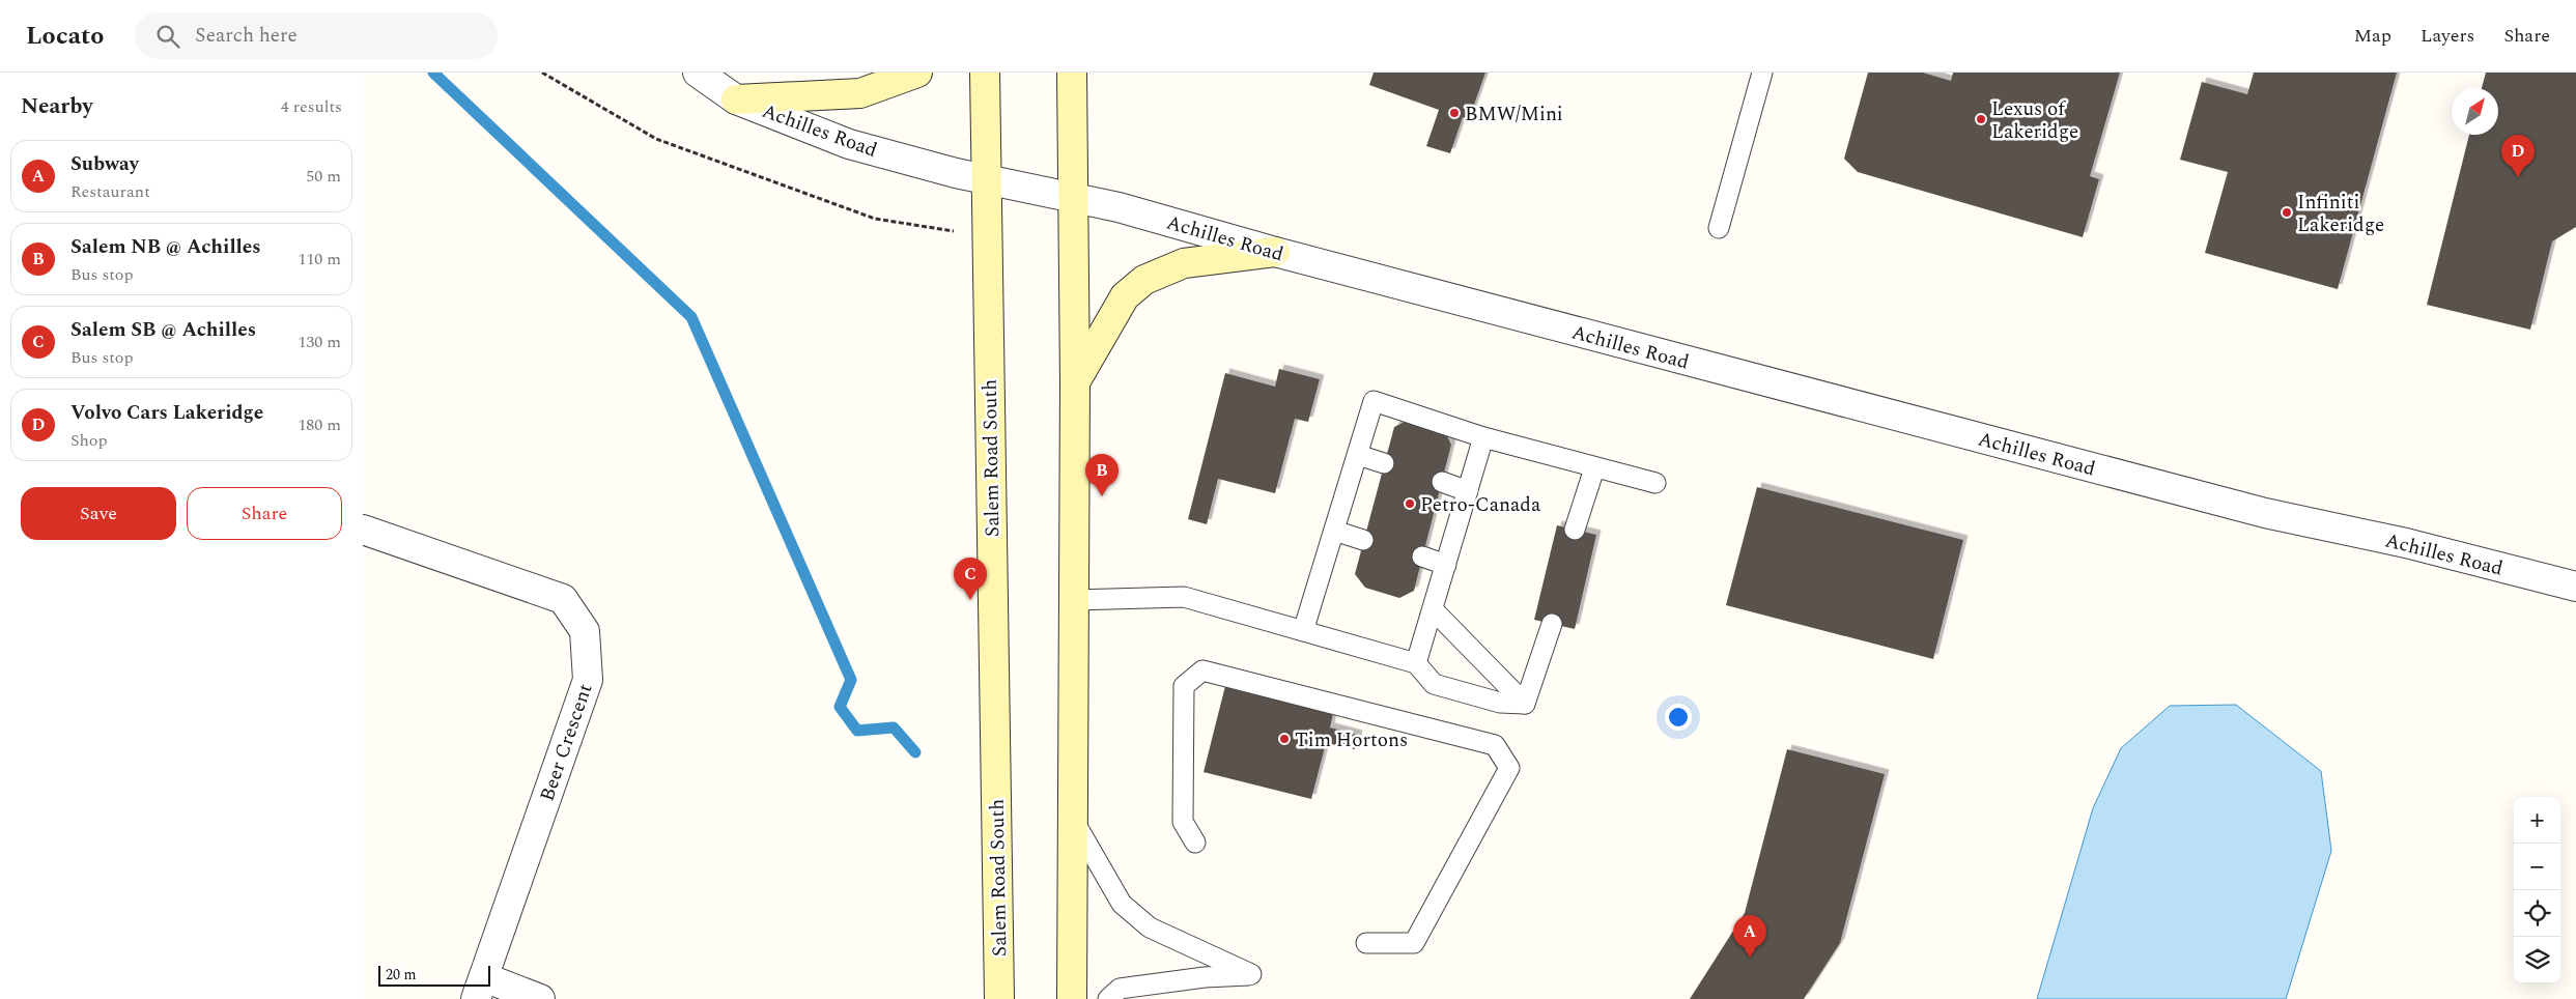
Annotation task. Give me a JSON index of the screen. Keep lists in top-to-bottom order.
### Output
{
  "streets": {
    "main road": ["Salem Road South"],
    "street": ["Achilles Road", "Beer Crescent"]
  },
  "crossings": [
    ["Achilles Road", "Salem Road South"]
  ],
  "places": [
    "BMW/Mini",
    "Lexus of Lakeridge",
    "Infiniti Lakeridge",
    "Petro-Canada",
    "Tim Hortons"
  ],
  "scale_bar": "20 m",
  "north": "top right",
  "page": {
    "header": "Locato",
    "search": "Search here",
    "nav": ["Map", "Layers", "Share"],
    "heading": ["Nearby", "4 results"],
    "pins": [
      "D",
      "B",
      "C",
      "A"
    ],
    "list": [
      {
        "mark": "A",
        "name": "Subway",
        "note": "Restaurant",
        "value": "50 m"
      },
      {
        "mark": "B",
        "name": "Salem NB @ Achilles",
        "note": "Bus stop",
        "value": "110 m"
      },
      {
        "mark": "C",
        "name": "Salem SB @ Achilles",
        "note": "Bus stop",
        "value": "130 m"
      },
      {
        "mark": "D",
        "name": "Volvo Cars Lakeridge",
        "note": "Shop",
        "value": "180 m"
      }
    ],
    "buttons": ["Save", "Share"],
    "map_buttons": ["+", "−"],
    "scale": "20 m"
  }
}
